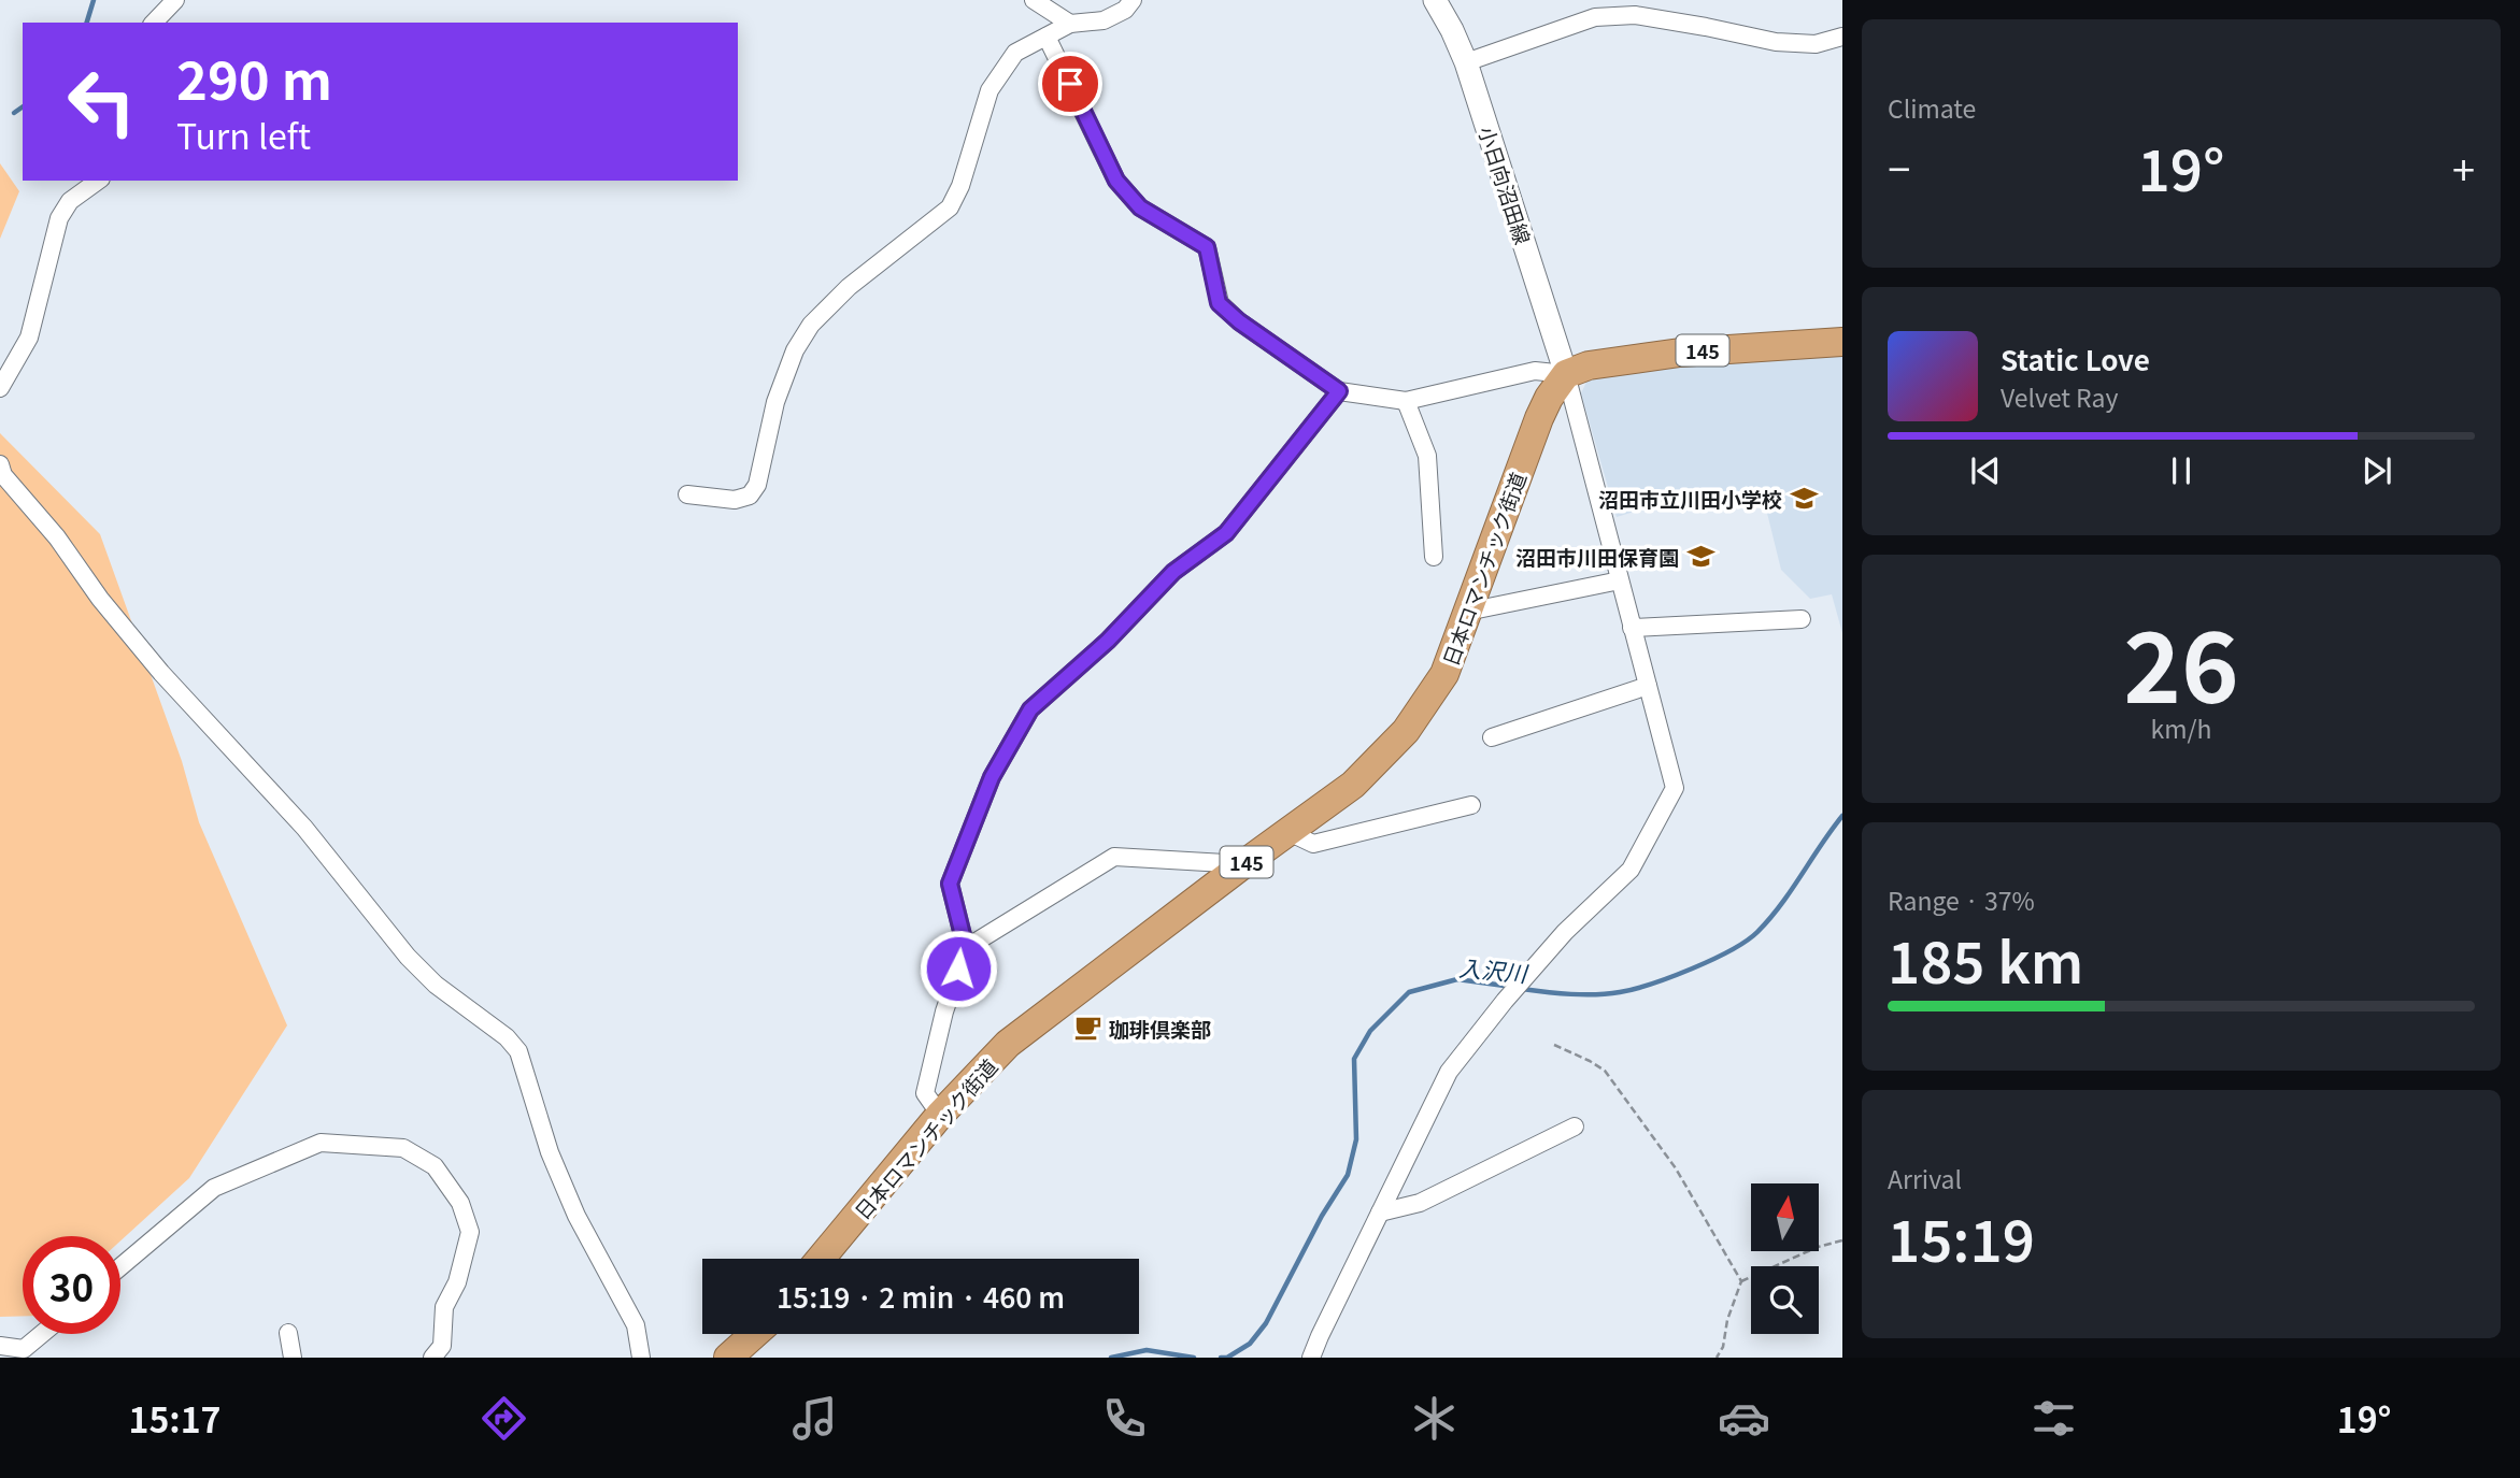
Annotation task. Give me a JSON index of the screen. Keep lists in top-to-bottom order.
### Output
{
  "streets": {
    "highway": ["145", "日本ロマンチック街道"],
    "main road": ["小日向沼田線"]
  },
  "crossings": [
    ["小日向沼田線", "145"],
    ["小日向沼田線", "日本ロマンチック街道"],
    ["145", "日本ロマンチック街道"]
  ],
  "water": ["入沢川"],
  "places": {
    "school or university": ["沼田市立川田小学校", "沼田市川田保育園"],
    "cafe": ["珈琲倶楽部"]
  },
  "north": "top",
  "page": {
    "tile": [
      "Climate",
      ["26", "km/h"],
      ["Range · 37%", "185 km"],
      ["Arrival", "15:19"]
    ],
    "turn": ["290 m", "Turn left"],
    "heat": ["−", "19°", "+"],
    "song": ["Static Love", "Velvet Ray"],
    "limit": "30",
    "trip": "15:19 · 2 min · 460 m",
    "tabs": ["15:17", "19°"]
  }
}
